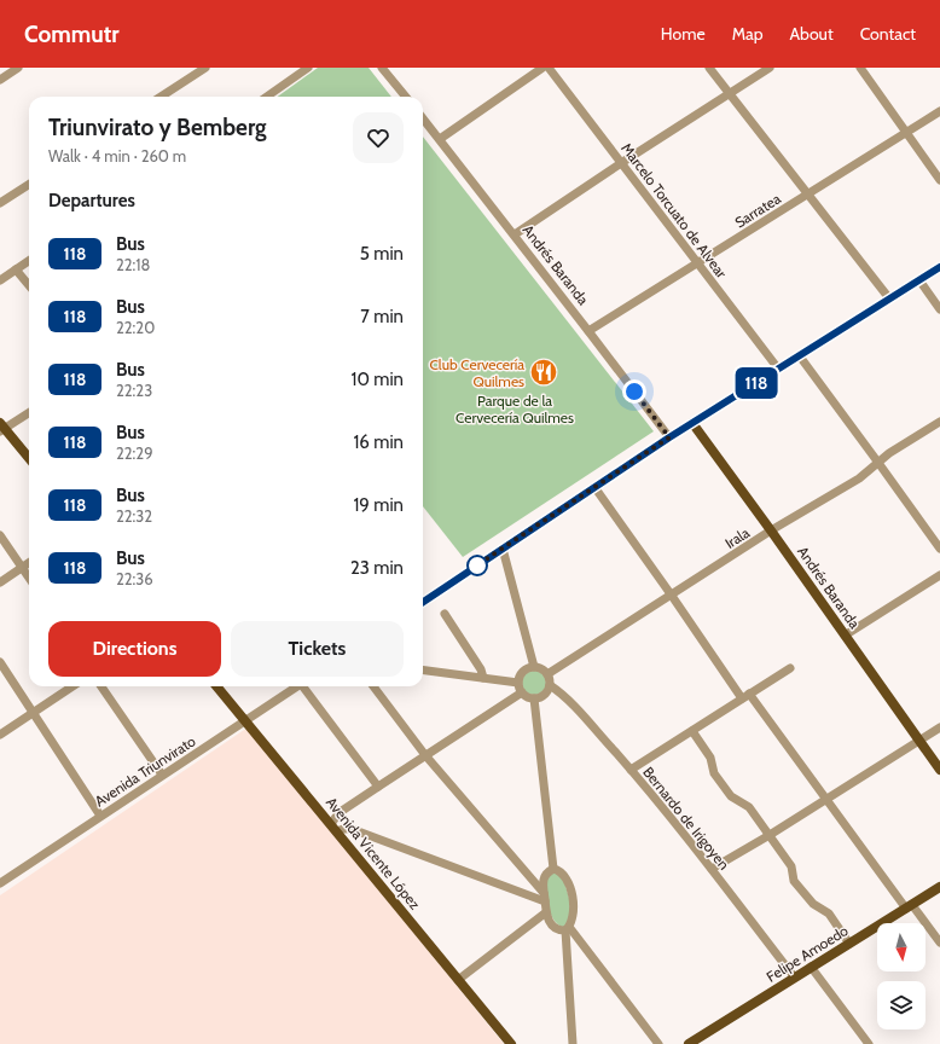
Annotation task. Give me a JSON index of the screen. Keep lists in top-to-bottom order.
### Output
{
  "streets": {
    "main road": ["Andrés Baranda", "Avenida Vicente López", "Felipe Amoedo"],
    "street": [
      "Marcelo Torcuato de Alvear",
      "Sarratea",
      "Irala",
      "Avenida Triunvirato",
      "Bernardo de Irigoyen"
    ]
  },
  "crossings": [
    ["Marcelo Torcuato de Alvear", "Sarratea"],
    ["Sarratea", "Andrés Baranda"],
    ["Andrés Baranda", "Irala"],
    ["Irala", "Bernardo de Irigoyen"],
    ["Avenida Triunvirato", "Avenida Vicente López"],
    ["Bernardo de Irigoyen", "Felipe Amoedo"]
  ],
  "parks": ["Parque de la Cervecería Quilmes"],
  "places": {
    "restaurant": ["Club Cervecería Quilmes"]
  },
  "lines": ["bus line 118"],
  "north": "bottom",
  "page": {
    "header": "Commutr",
    "nav": [
      "Home",
      "Map",
      "About",
      "Contact"
    ],
    "on_map": "118",
    "heading": [
      ["Triunvirato y Bemberg", "Walk · 4 min · 260 m"],
      "Departures"
    ],
    "list": [
      {
        "mark": "118",
        "name": "Bus",
        "note": "22:18",
        "value": "5 min"
      },
      {
        "mark": "118",
        "name": "Bus",
        "note": "22:20",
        "value": "7 min"
      },
      {
        "mark": "118",
        "name": "Bus",
        "note": "22:23",
        "value": "10 min"
      },
      {
        "mark": "118",
        "name": "Bus",
        "note": "22:29",
        "value": "16 min"
      },
      {
        "mark": "118",
        "name": "Bus",
        "note": "22:32",
        "value": "19 min"
      },
      {
        "mark": "118",
        "name": "Bus",
        "note": "22:36",
        "value": "23 min"
      }
    ],
    "buttons": ["Directions", "Tickets"]
  }
}
